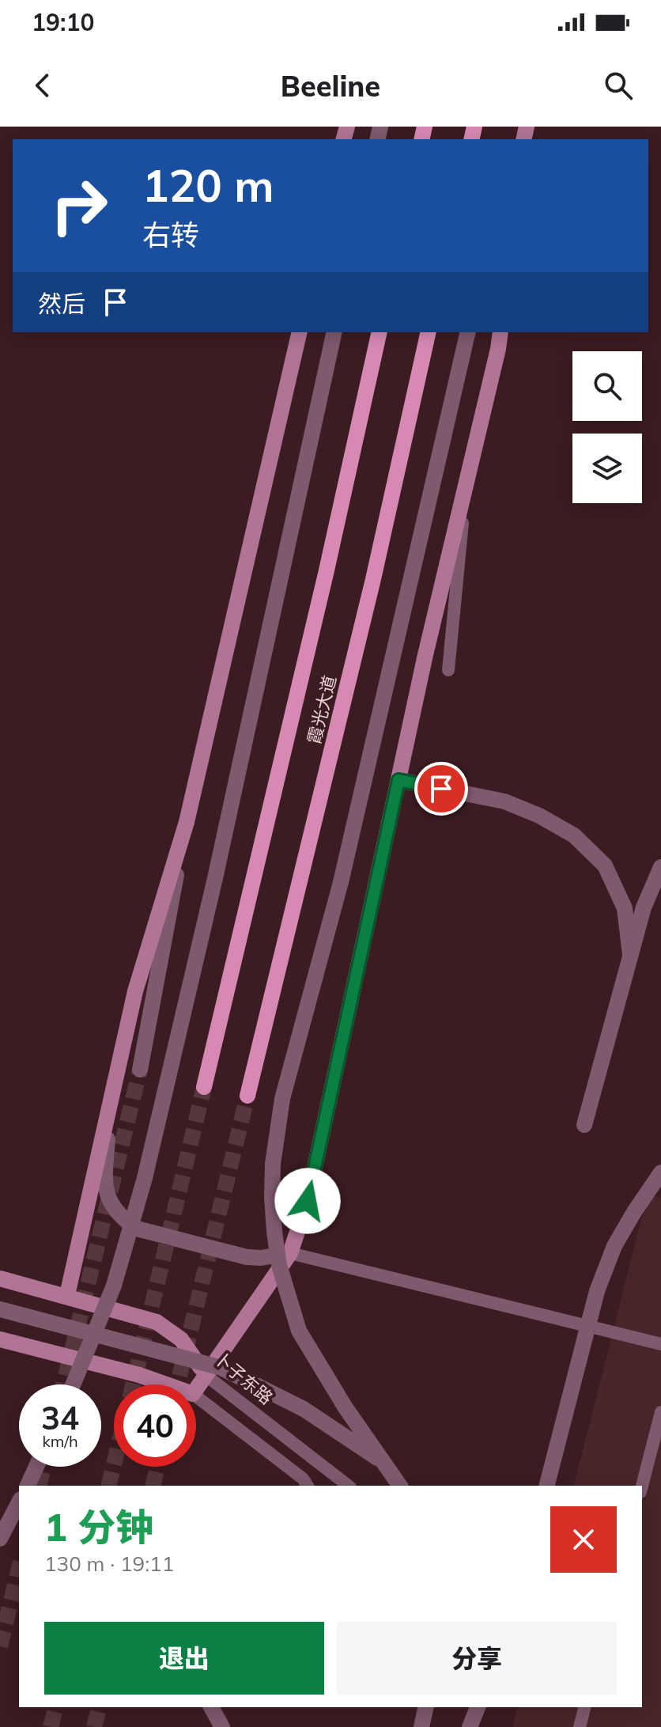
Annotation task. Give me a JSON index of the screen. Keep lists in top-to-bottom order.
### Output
{
  "streets": {
    "main road": ["霞光大道"],
    "street": ["卜子东路"]
  },
  "page": {
    "status": "19:10",
    "header": "Beeline",
    "turn": ["120 m", "右转"],
    "then": "然后",
    "speed": "34 km/h",
    "limit": "40",
    "heading": ["1 分钟", "130 m · 19:11"],
    "buttons": ["退出", "分享"]
  }
}
